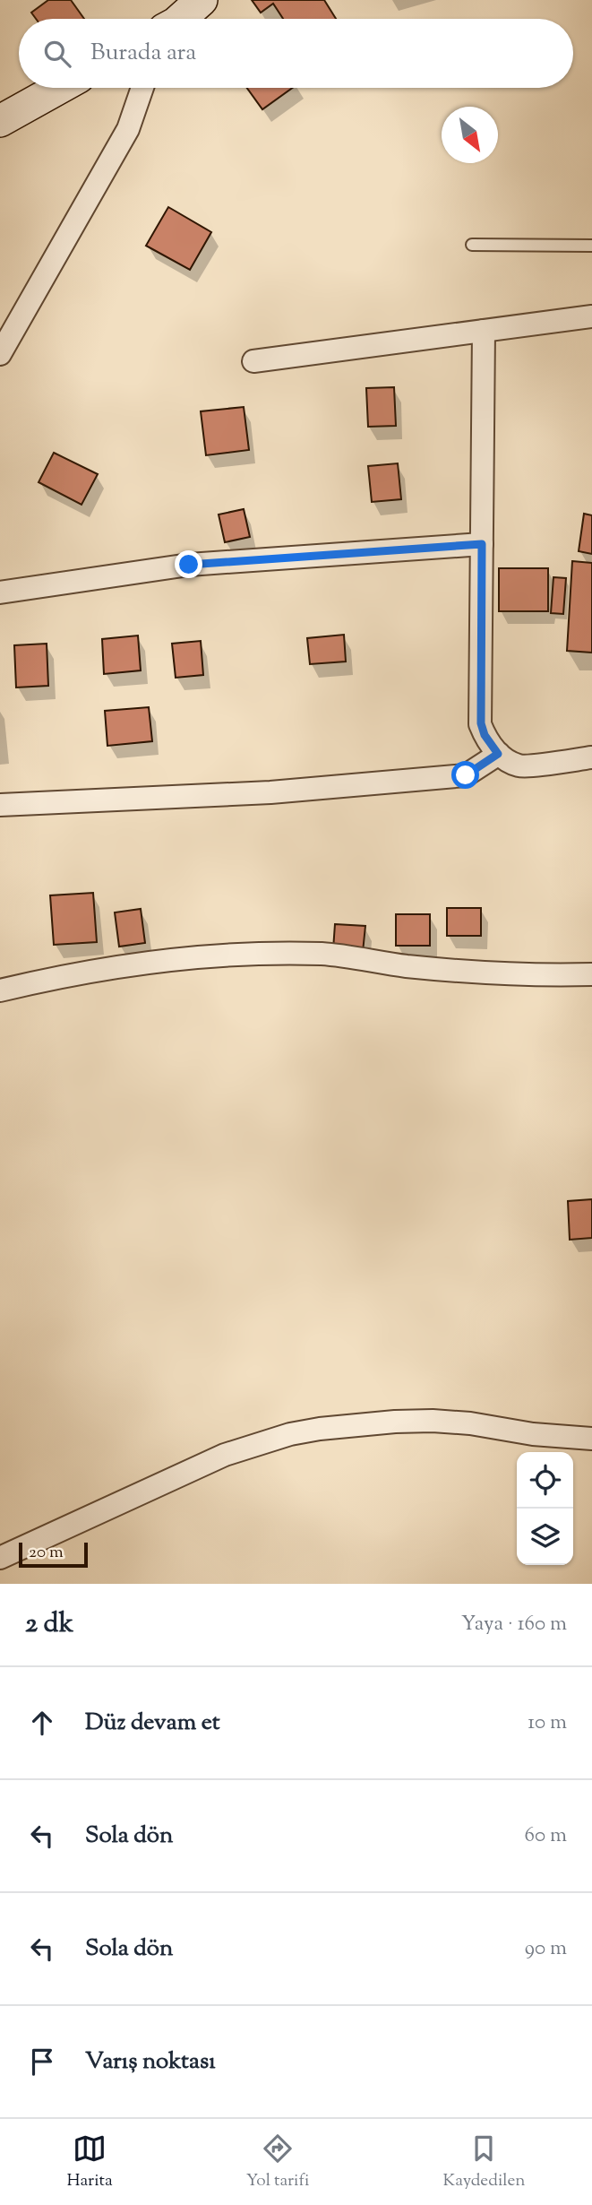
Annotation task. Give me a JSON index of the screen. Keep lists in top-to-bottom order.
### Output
{
  "scale_bar": "20 m",
  "north": "bottom right",
  "page": {
    "search": "Burada ara",
    "scale": "20 m",
    "heading": ["2 dk", "Yaya · 160 m"],
    "list": [
      ["Düz devam et", "10 m"],
      ["Sola dön", "60 m"],
      ["Sola dön", "90 m"],
      "Varış noktası"
    ],
    "nav": ["Harita", "Yol tarifi", "Kaydedilen"]
  }
}
